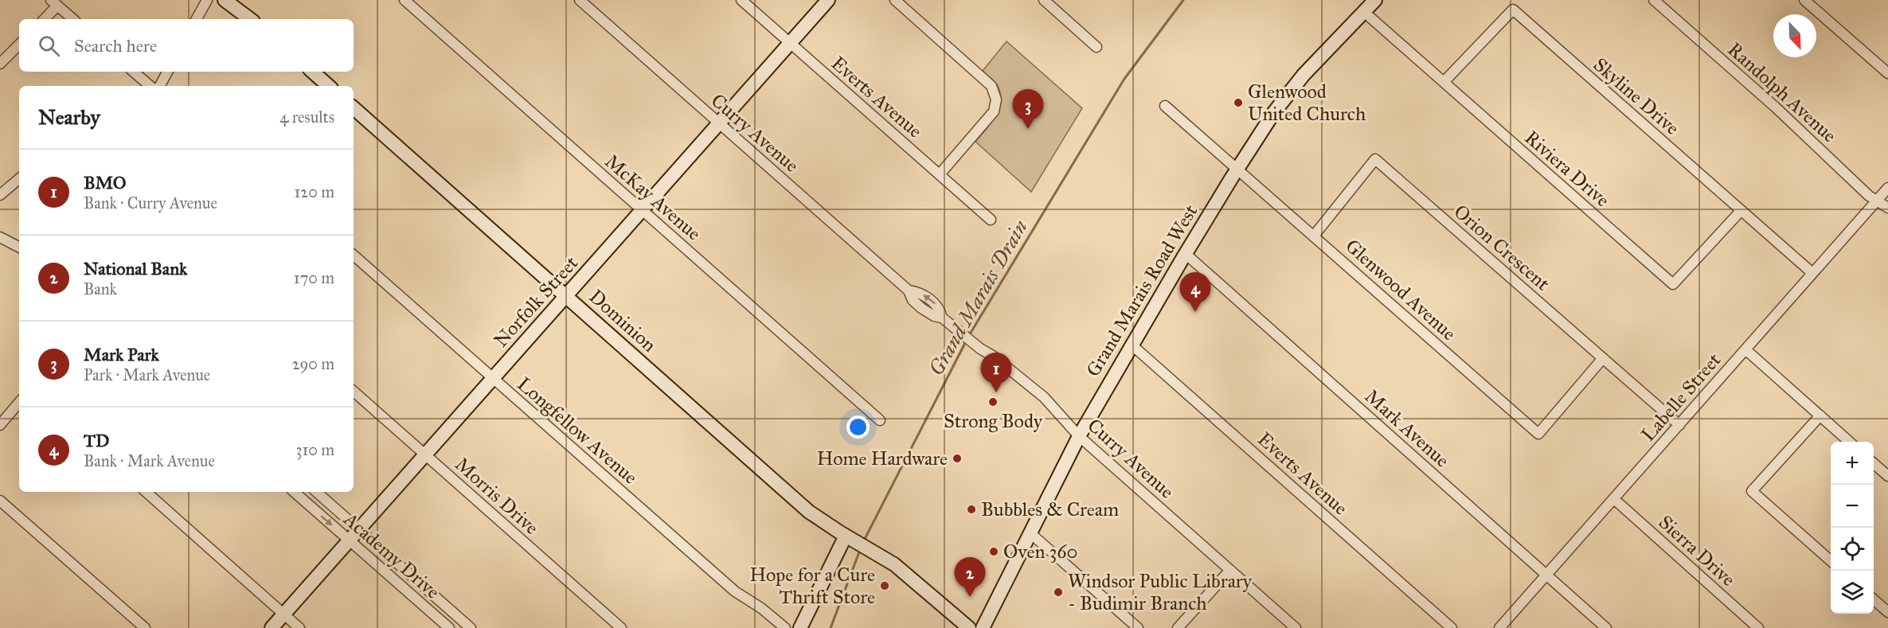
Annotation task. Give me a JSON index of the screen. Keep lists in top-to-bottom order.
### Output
{
  "streets": {
    "street": [
      "Randolph Avenue",
      "Skyline Drive",
      "Everts Avenue",
      "Curry Avenue",
      "Riviera Drive",
      "McKay Avenue",
      "Orion Crescent",
      "Glenwood Avenue",
      "Grand Marais Road West",
      "Norfolk Street",
      "Dominion",
      "Labelle Street",
      "Mark Avenue",
      "Longfellow Avenue",
      "Morris Drive",
      "Sierra Drive",
      "Academy Drive"
    ]
  },
  "crossings": [
    ["Randolph Avenue", "Labelle Street"],
    ["Skyline Drive", "Riviera Drive"],
    ["Skyline Drive", "Labelle Street"],
    ["Everts Avenue", "Grand Marais Road West"],
    ["Everts Avenue", "Norfolk Street"],
    ["Curry Avenue", "Grand Marais Road West"],
    ["Curry Avenue", "Norfolk Street"],
    ["Riviera Drive", "Grand Marais Road West"],
    ["McKay Avenue", "Norfolk Street"],
    ["Orion Crescent", "Glenwood Avenue"],
    ["Orion Crescent", "Labelle Street"],
    ["Glenwood Avenue", "Grand Marais Road West"],
    ["Grand Marais Road West", "Mark Avenue"],
    ["Norfolk Street", "Dominion"],
    ["Norfolk Street", "Longfellow Avenue"],
    ["Norfolk Street", "Morris Drive"],
    ["Norfolk Street", "Academy Drive"],
    ["Labelle Street", "Mark Avenue"],
    ["Labelle Street", "Sierra Drive"]
  ],
  "water": ["Grand Marais Drain"],
  "places": [
    "Glenwood United Church",
    "Strong Body",
    "Home Hardware",
    "Bubbles & Cream",
    "Oven 360",
    "Hope for a Cure Thrift Store",
    "Windsor Public Library - Budimir Branch"
  ],
  "north": "bottom right",
  "page": {
    "search": "Search here",
    "heading": ["Nearby", "4 results"],
    "pins": [
      "3",
      "4",
      "1",
      "2"
    ],
    "list": [
      {
        "mark": "1",
        "name": "BMO",
        "note": "Bank · Curry Avenue",
        "value": "120 m"
      },
      {
        "mark": "2",
        "name": "National Bank",
        "note": "Bank",
        "value": "170 m"
      },
      {
        "mark": "3",
        "name": "Mark Park",
        "note": "Park · Mark Avenue",
        "value": "290 m"
      },
      {
        "mark": "4",
        "name": "TD",
        "note": "Bank · Mark Avenue",
        "value": "310 m"
      }
    ],
    "map_buttons": ["+", "−"]
  }
}
